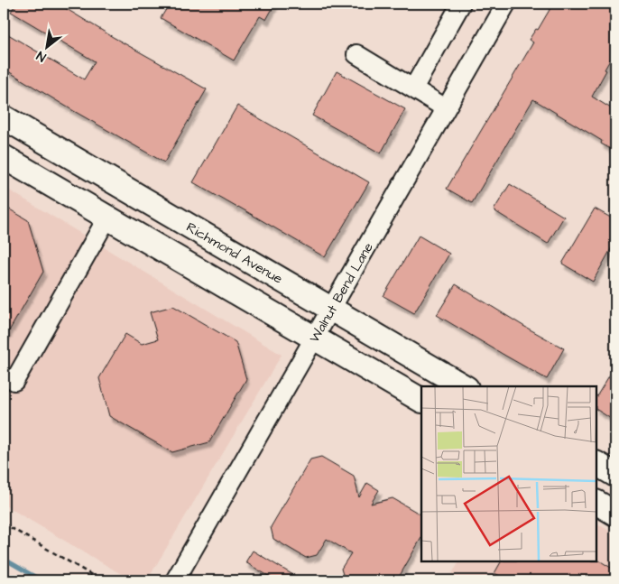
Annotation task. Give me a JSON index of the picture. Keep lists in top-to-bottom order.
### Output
{
  "streets": {
    "main road": ["Richmond Avenue"],
    "street": ["Walnut Bend Lane"]
  },
  "crossings": [
    ["Richmond Avenue", "Walnut Bend Lane"]
  ],
  "north": "bottom left"
}
